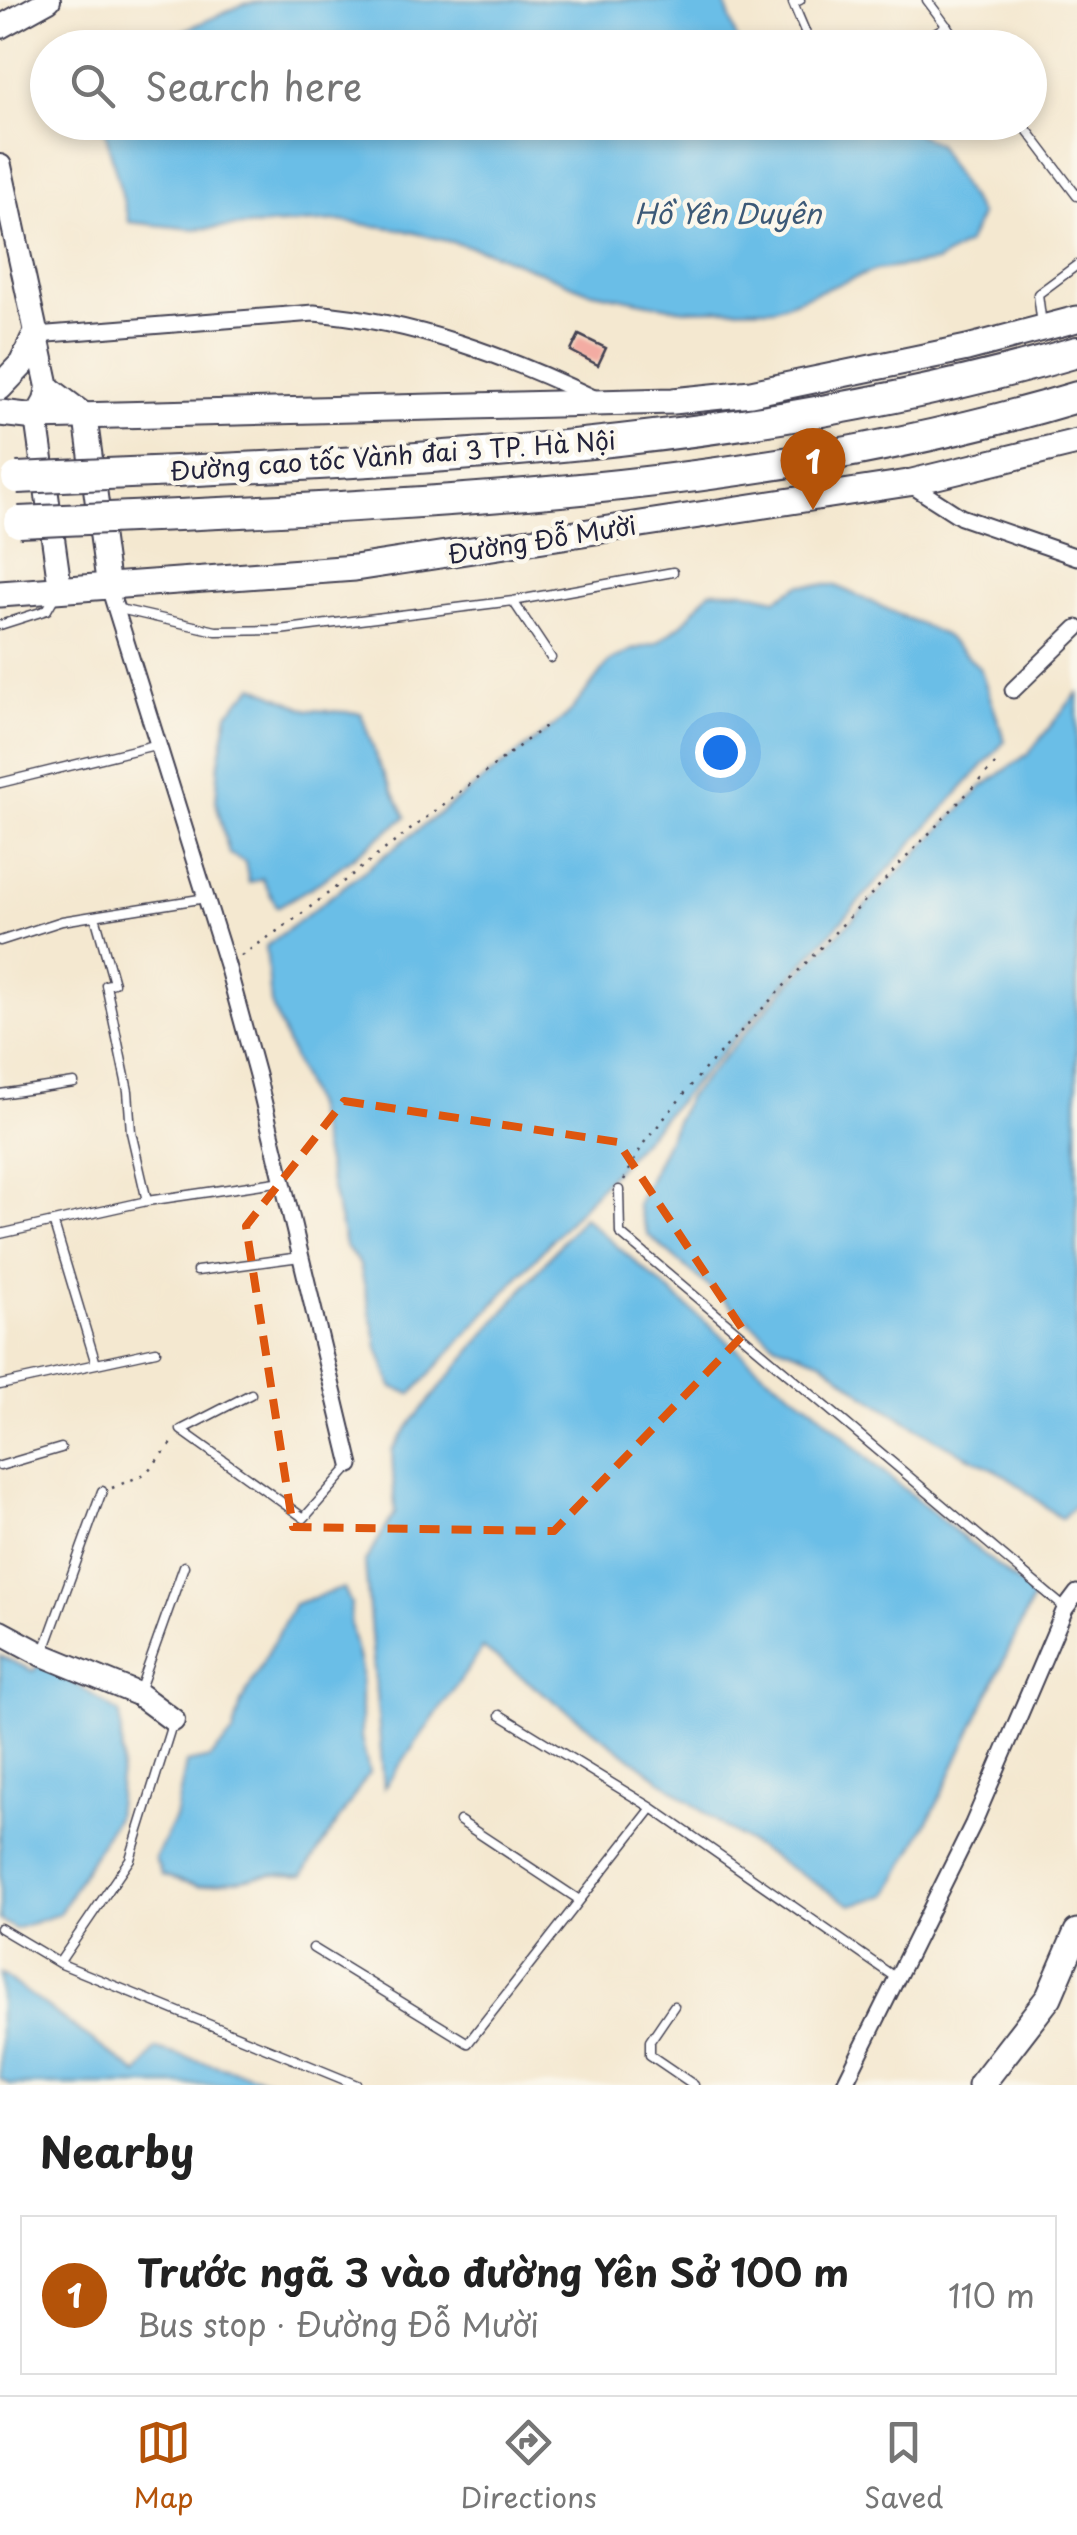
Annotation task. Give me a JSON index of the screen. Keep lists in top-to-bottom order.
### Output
{
  "streets": {
    "highway": ["Đường cao tốc Vành đai 3 TP. Hà Nội"],
    "main road": ["Đường Đỗ Mười"]
  },
  "water": ["Hồ Yên Duyên"],
  "page": {
    "search": "Search here",
    "pins": "1",
    "heading": "Nearby",
    "list": [
      {
        "mark": "1",
        "name": "Trước ngã 3 vào đường Yên Sở 100 m",
        "note": "Bus stop · Đường Đỗ Mười",
        "value": "110 m"
      }
    ],
    "nav": ["Map", "Directions", "Saved"]
  }
}
